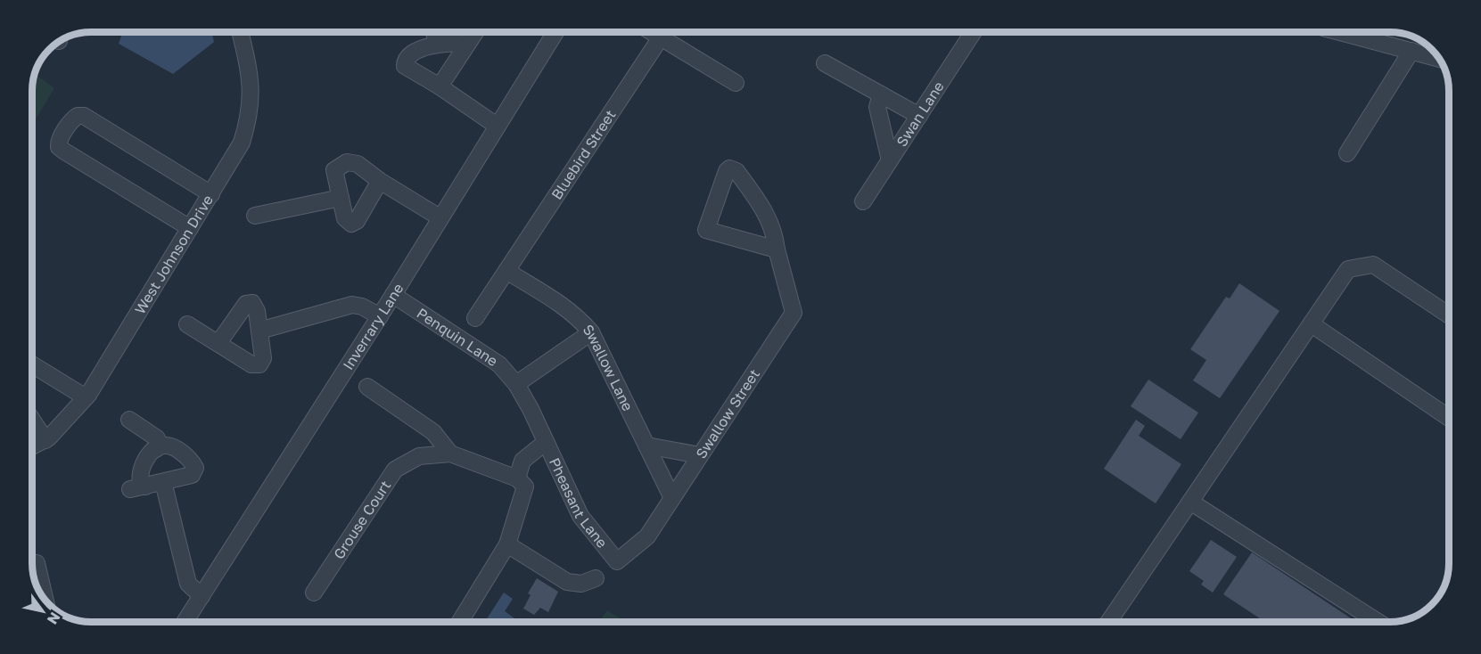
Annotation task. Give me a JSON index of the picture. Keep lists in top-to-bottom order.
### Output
{
  "streets": {
    "street": [
      "Swan Lane",
      "Bluebird Street",
      "West Johnson Drive",
      "Inverrary Lane",
      "Penquin Lane",
      "Swallow Lane",
      "Swallow Street",
      "Pheasant Lane",
      "Grouse Court"
    ]
  },
  "crossings": [
    ["Bluebird Street", "Swallow Lane"],
    ["Inverrary Lane", "Penquin Lane"],
    ["Penquin Lane", "Pheasant Lane"],
    ["Swallow Lane", "Swallow Street"],
    ["Swallow Street", "Pheasant Lane"]
  ],
  "north": "bottom right"
}
